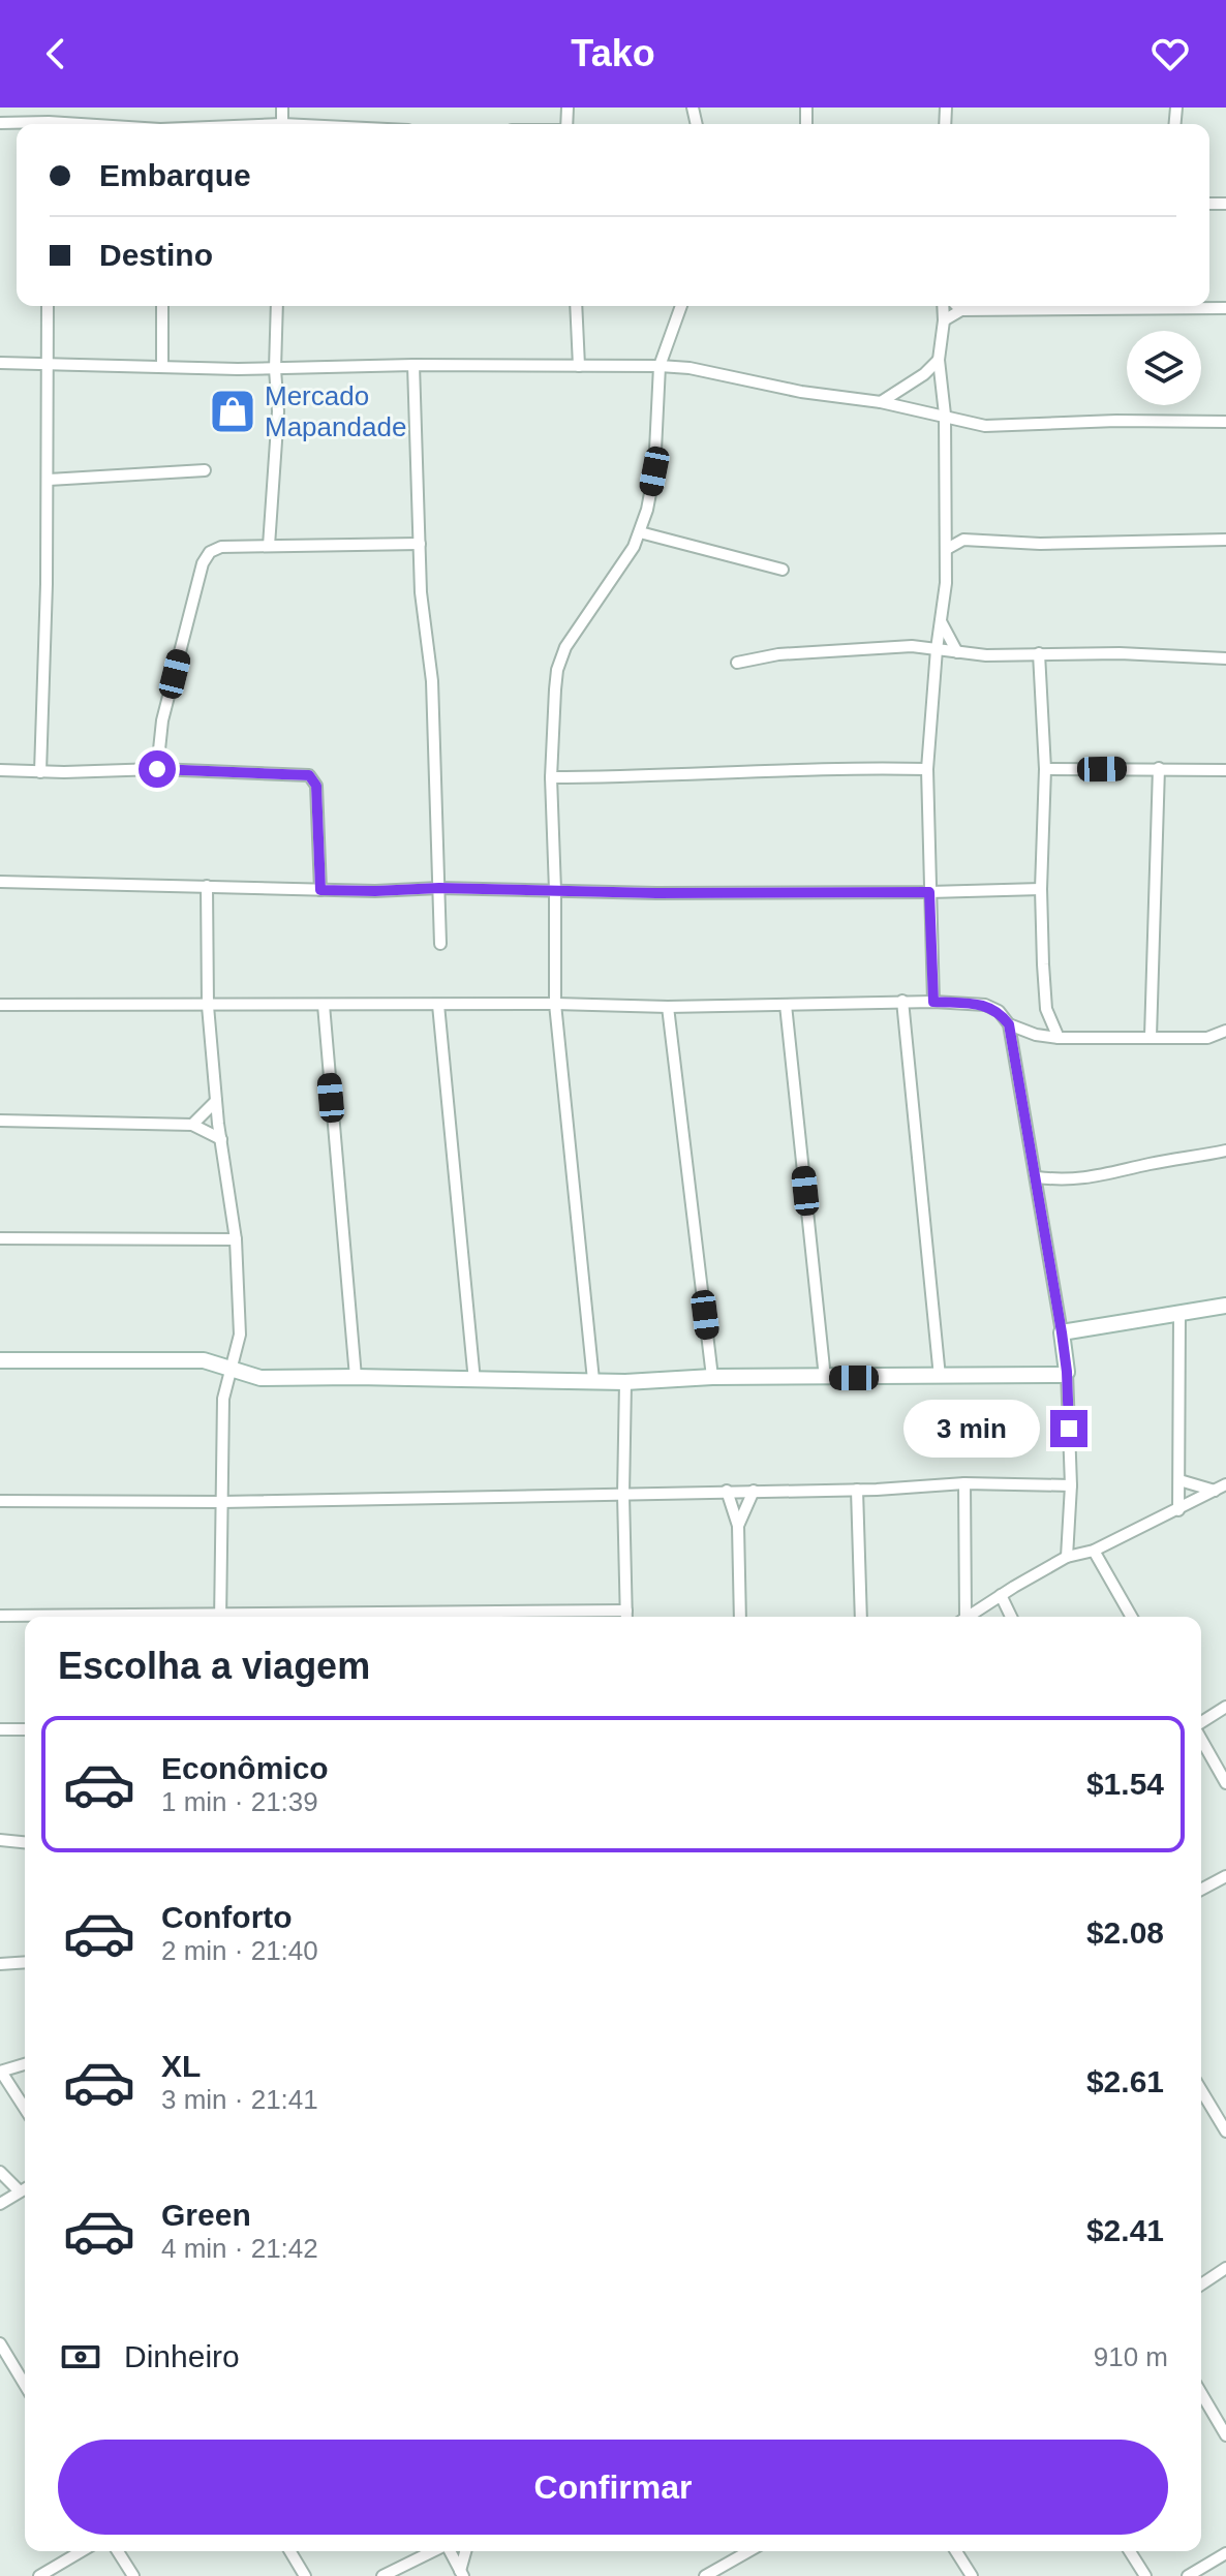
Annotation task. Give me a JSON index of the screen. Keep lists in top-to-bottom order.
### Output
{
  "places": {
    "shop": ["Mercado Mapandade"]
  },
  "page": {
    "header": "Tako",
    "banner": ["Embarque", "Destino"],
    "bubble": "3 min",
    "heading": "Escolha a viagem",
    "list": [
      {
        "name": "Econômico",
        "note": "1 min · 21:39",
        "value": "$1.54"
      },
      {
        "name": "Conforto",
        "note": "2 min · 21:40",
        "value": "$2.08"
      },
      {
        "name": "XL",
        "note": "3 min · 21:41",
        "value": "$2.61"
      },
      {
        "name": "Green",
        "note": "4 min · 21:42",
        "value": "$2.41"
      }
    ],
    "pay": ["Dinheiro", "910 m"],
    "buttons": "Confirmar"
  }
}
